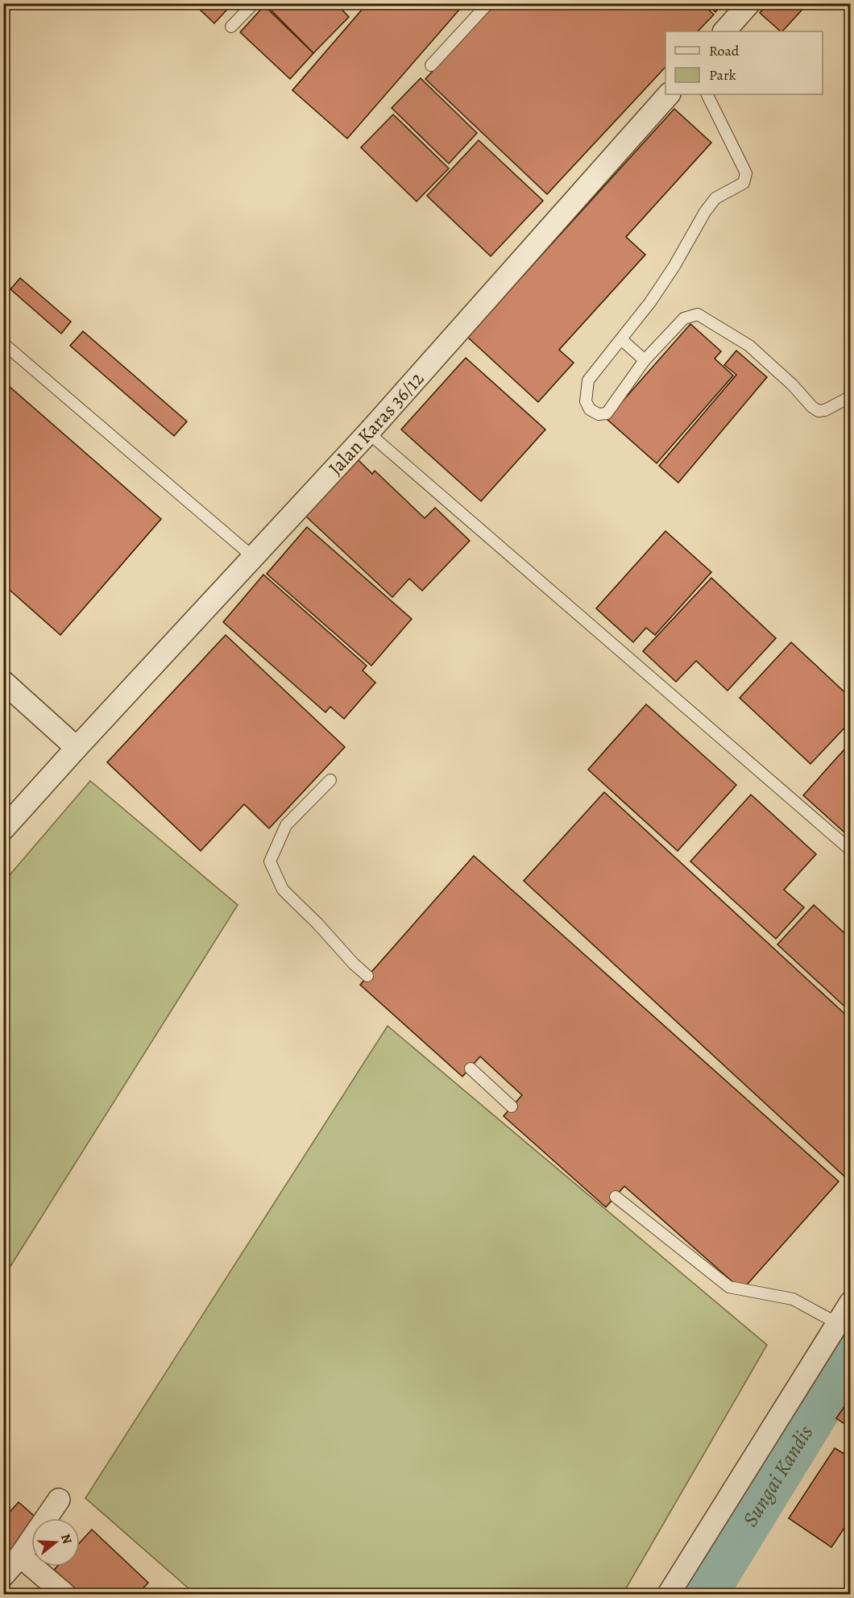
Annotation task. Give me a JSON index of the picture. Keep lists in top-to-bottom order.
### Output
{
  "streets": {
    "street": ["Jalan Karas 36/12"]
  },
  "water": ["Sungai Kandis"],
  "legend": ["Road", "Park"],
  "north": "right"
}
